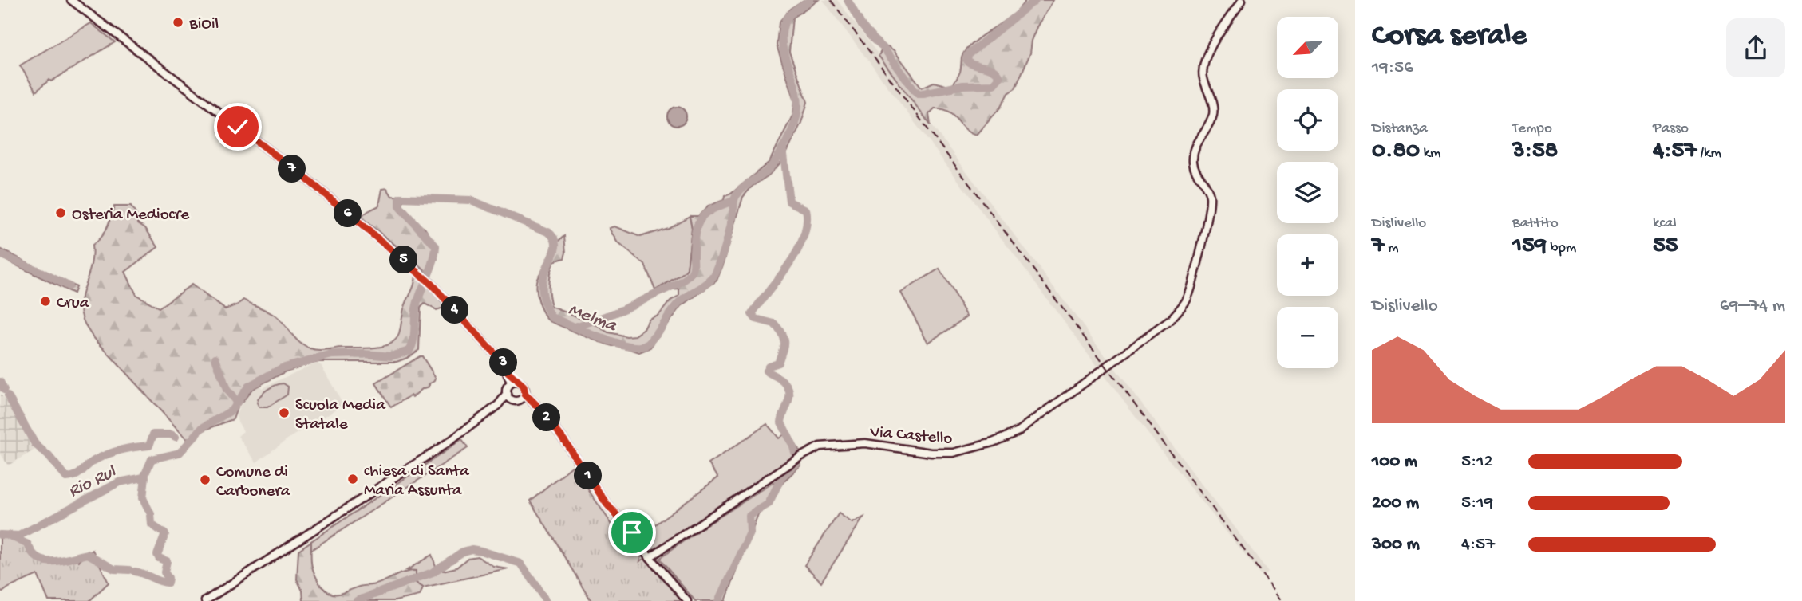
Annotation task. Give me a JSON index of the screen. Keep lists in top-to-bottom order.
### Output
{
  "streets": {
    "street": ["Via Castello"]
  },
  "water": ["Melma", "Rio Rul"],
  "places": [
    "BiOil",
    "Osteria Mediocre",
    "Crua",
    "Scuola Media Statale",
    "chiesa di Santa Maria Assunta",
    "Comune di Carbonera"
  ],
  "north": "bottom left",
  "page": {
    "heading": ["Corsa serale", "19:56"],
    "map_buttons": ["+", "−"],
    "stats": [
      ["Distanza", "0.80 km"],
      ["Tempo", "3:58"],
      ["Passo", "4:57 /km"],
      ["Dislivello", "7 m"],
      ["Battito", "159 bpm"],
      ["kcal", "55"]
    ],
    "pins": [
      "7",
      "6",
      "5",
      "4",
      "3",
      "2",
      "1"
    ],
    "chart": ["Dislivello", "69–74 m"],
    "list": [
      {
        "name": "100 m",
        "note": "5:12"
      },
      {
        "name": "200 m",
        "note": "5:19"
      },
      {
        "name": "300 m",
        "note": "4:57"
      }
    ]
  }
}
